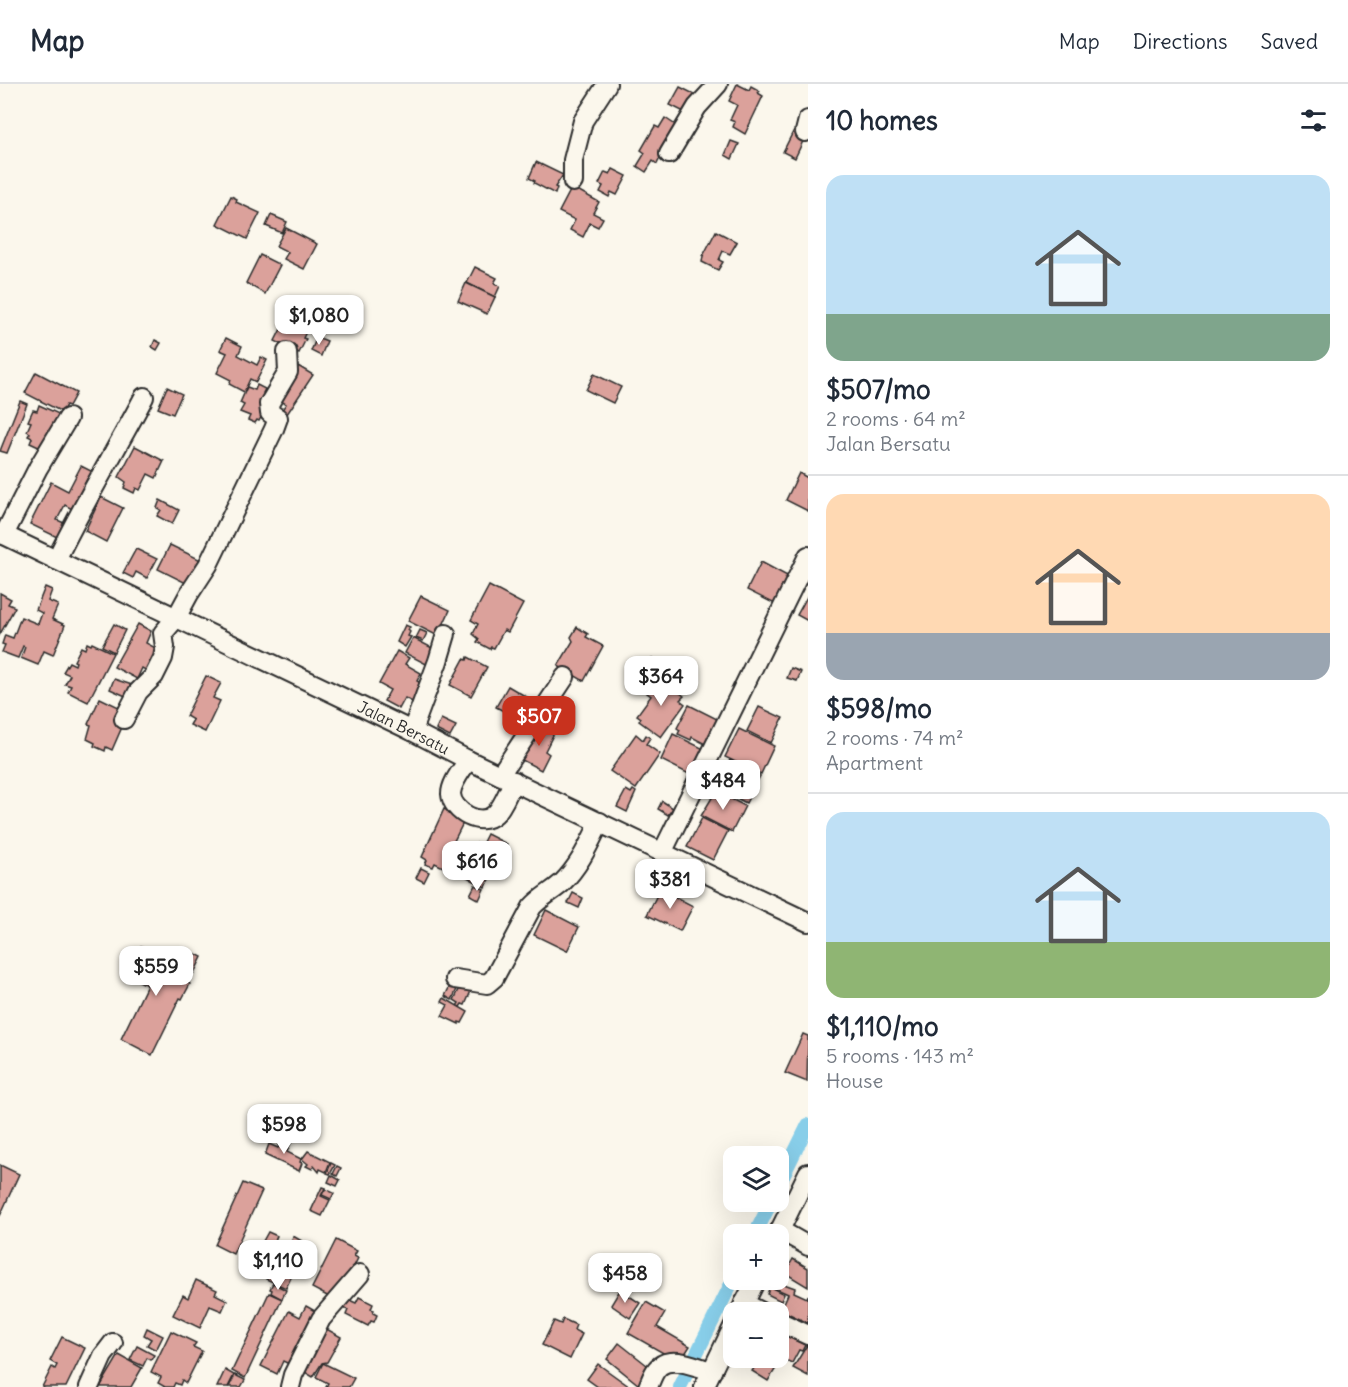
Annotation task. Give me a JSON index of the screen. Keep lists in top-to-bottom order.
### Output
{
  "streets": {
    "street": ["Jalan Bersatu"]
  },
  "page": {
    "header": "Map",
    "nav": ["Map", "Directions", "Saved"],
    "heading": "10 homes",
    "list": [
      {
        "name": "$507/mo",
        "note": "2 rooms · 64 m² · Jalan Bersatu"
      },
      {
        "name": "$598/mo",
        "note": "2 rooms · 74 m² · Apartment"
      },
      {
        "name": "$1,110/mo",
        "note": "5 rooms · 143 m² · House"
      }
    ],
    "price": [
      "$1,080",
      "$364",
      "$507",
      "$484",
      "$616",
      "$381",
      "$559",
      "$598",
      "$1,110",
      "$458"
    ],
    "map_buttons": ["+", "−"]
  }
}
